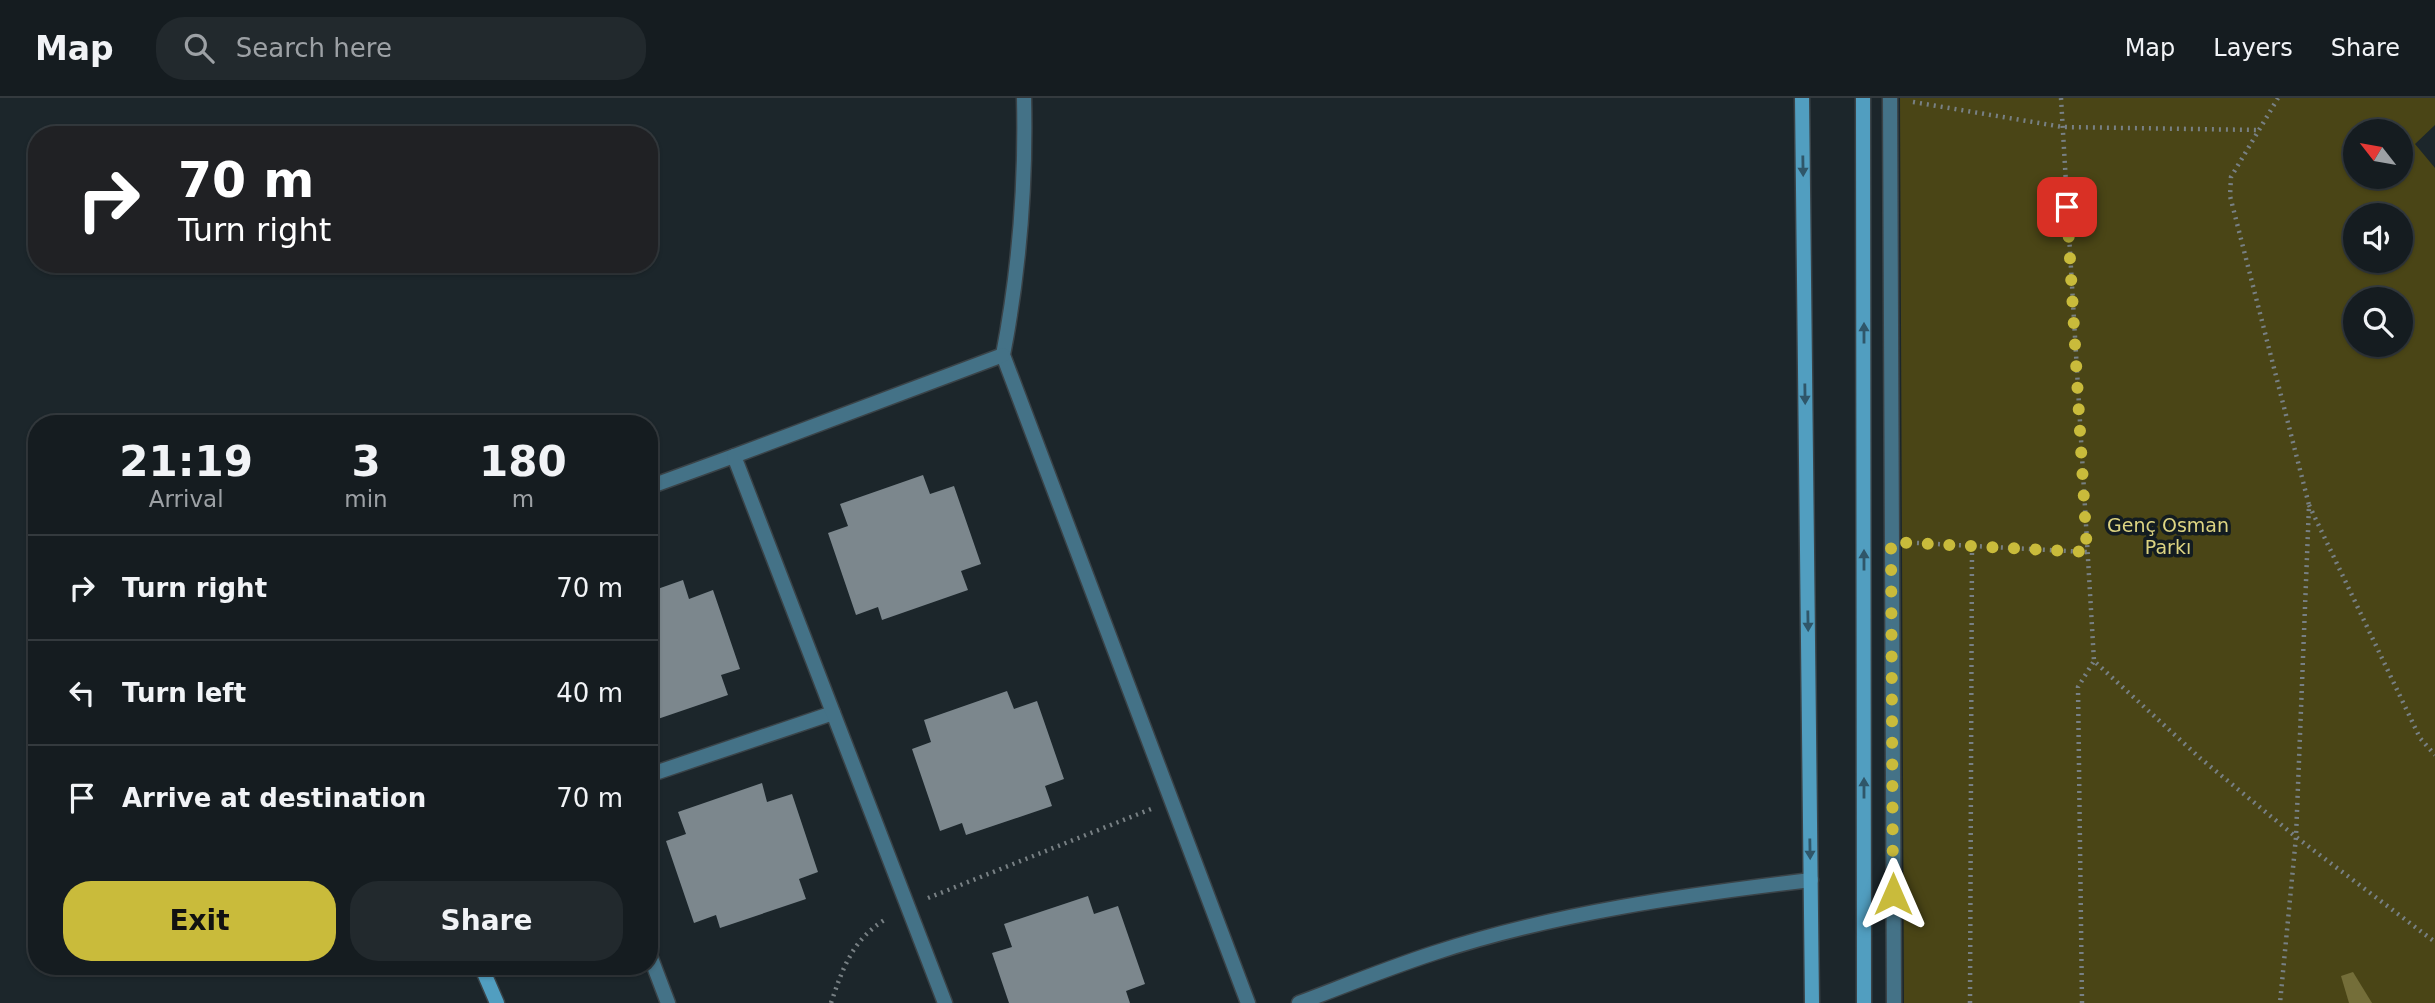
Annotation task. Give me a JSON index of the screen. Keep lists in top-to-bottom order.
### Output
{
  "parks": ["Genç Osman Parkı"],
  "north": "top left",
  "page": {
    "header": "Map",
    "search": "Search here",
    "nav": ["Map", "Layers", "Share"],
    "turn": ["70 m", "Turn right"],
    "eta": [
      "21:19",
      "Arrival",
      "3",
      "min",
      "180",
      "m"
    ],
    "list": [
      {
        "name": "Turn right",
        "value": "70 m"
      },
      {
        "name": "Turn left",
        "value": "40 m"
      },
      {
        "name": "Arrive at destination",
        "value": "70 m"
      }
    ],
    "buttons": ["Exit", "Share"]
  }
}
